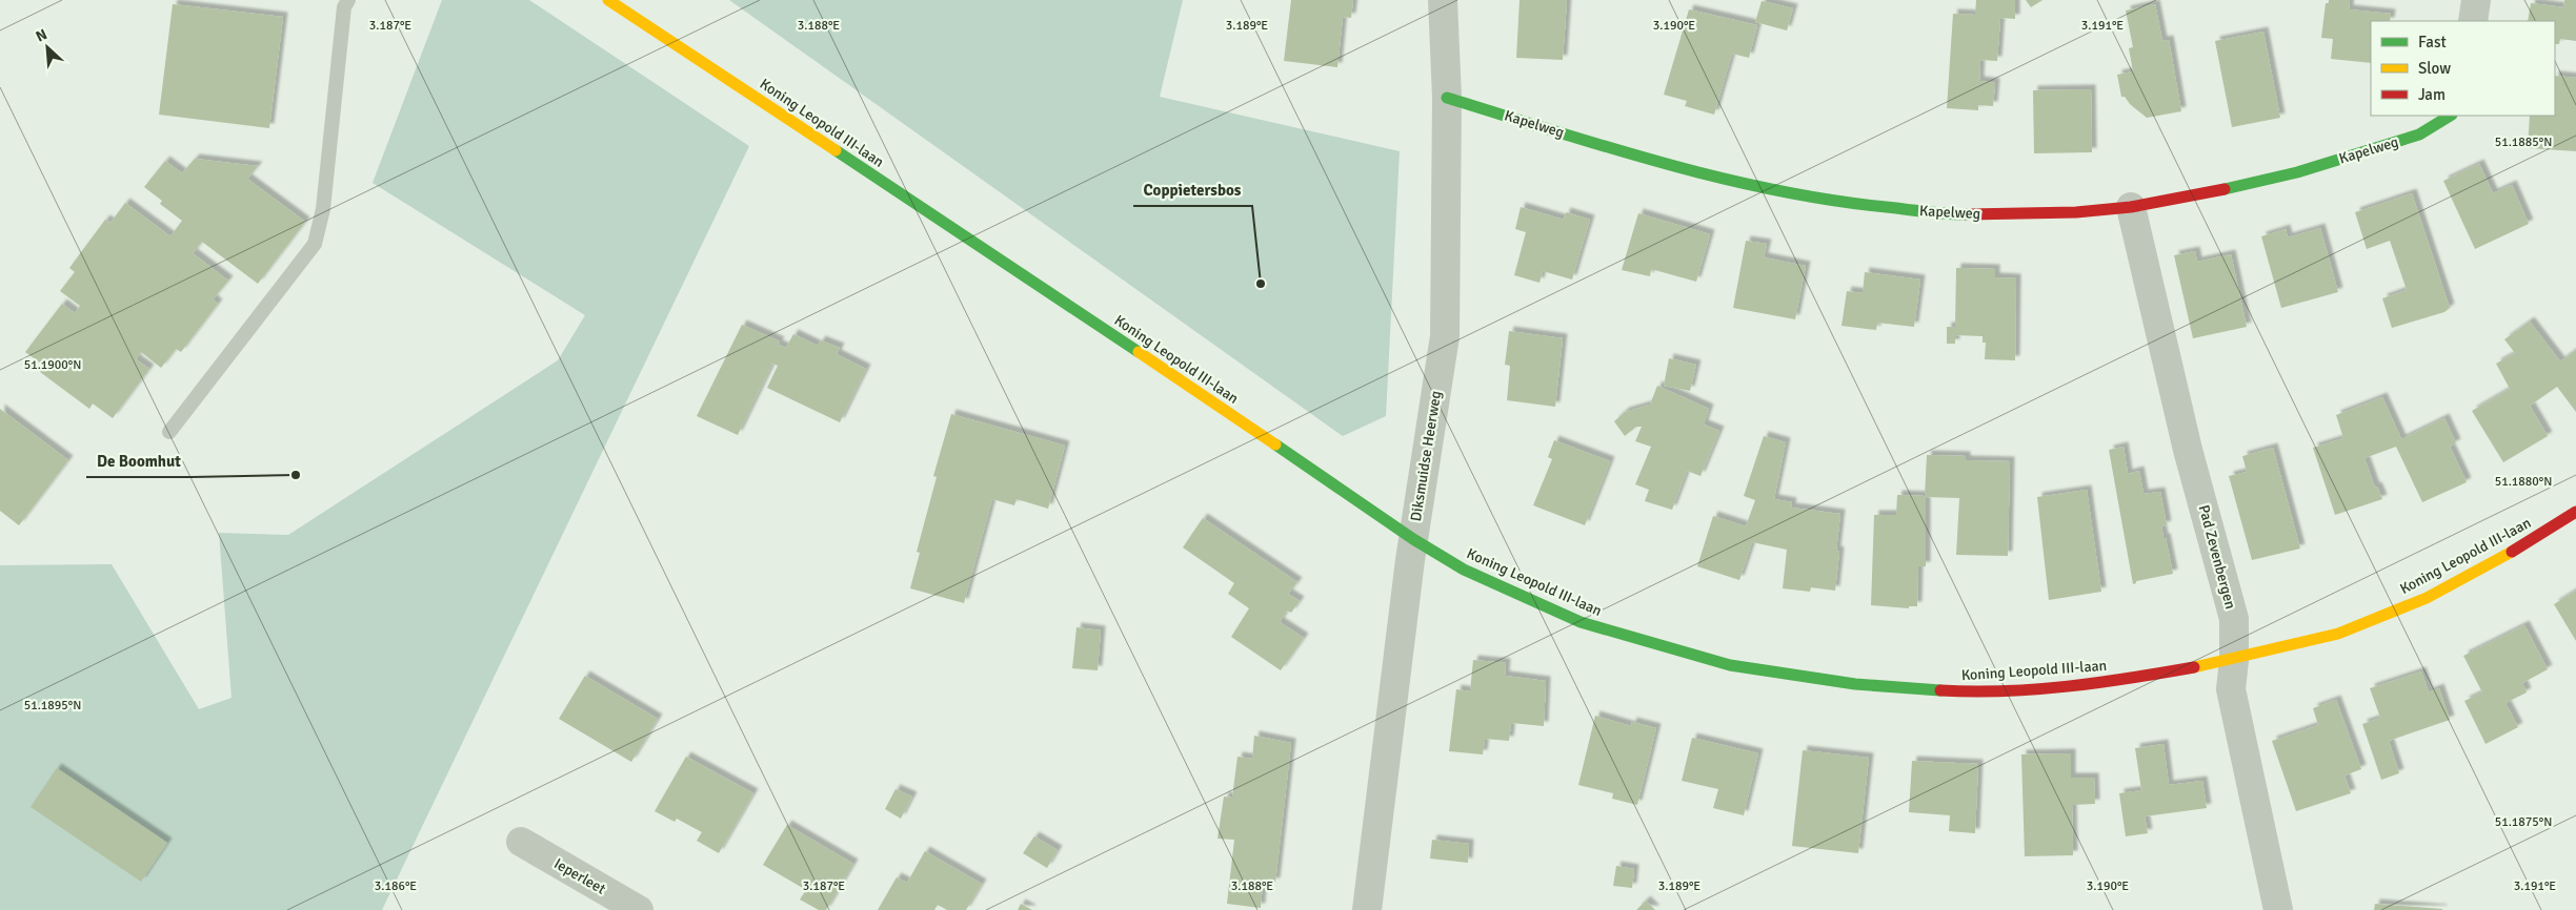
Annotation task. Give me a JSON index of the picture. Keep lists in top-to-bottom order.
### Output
{
  "streets": {
    "street": [
      "Koning Leopold III-laan",
      "Kapelweg",
      "Diksmuidse Heerweg",
      "Pad Zevenbergen",
      "Ieperleet"
    ]
  },
  "crossings": [
    ["Koning Leopold III-laan", "Diksmuidse Heerweg"],
    ["Koning Leopold III-laan", "Pad Zevenbergen"],
    ["Kapelweg", "Diksmuidse Heerweg"],
    ["Kapelweg", "Pad Zevenbergen"]
  ],
  "places": ["Coppietersbos", "De Boomhut"],
  "legend": ["Fast", "Slow", "Jam"],
  "north": "top left",
  "coordinates": [
    "3.187°E",
    "3.188°E",
    "3.190°E",
    "3.191°E",
    "3.189°E",
    "51.1885°N",
    "51.1900°N",
    "51.1880°N",
    "51.1895°N",
    "51.1875°N",
    "3.186°E"
  ]
}
